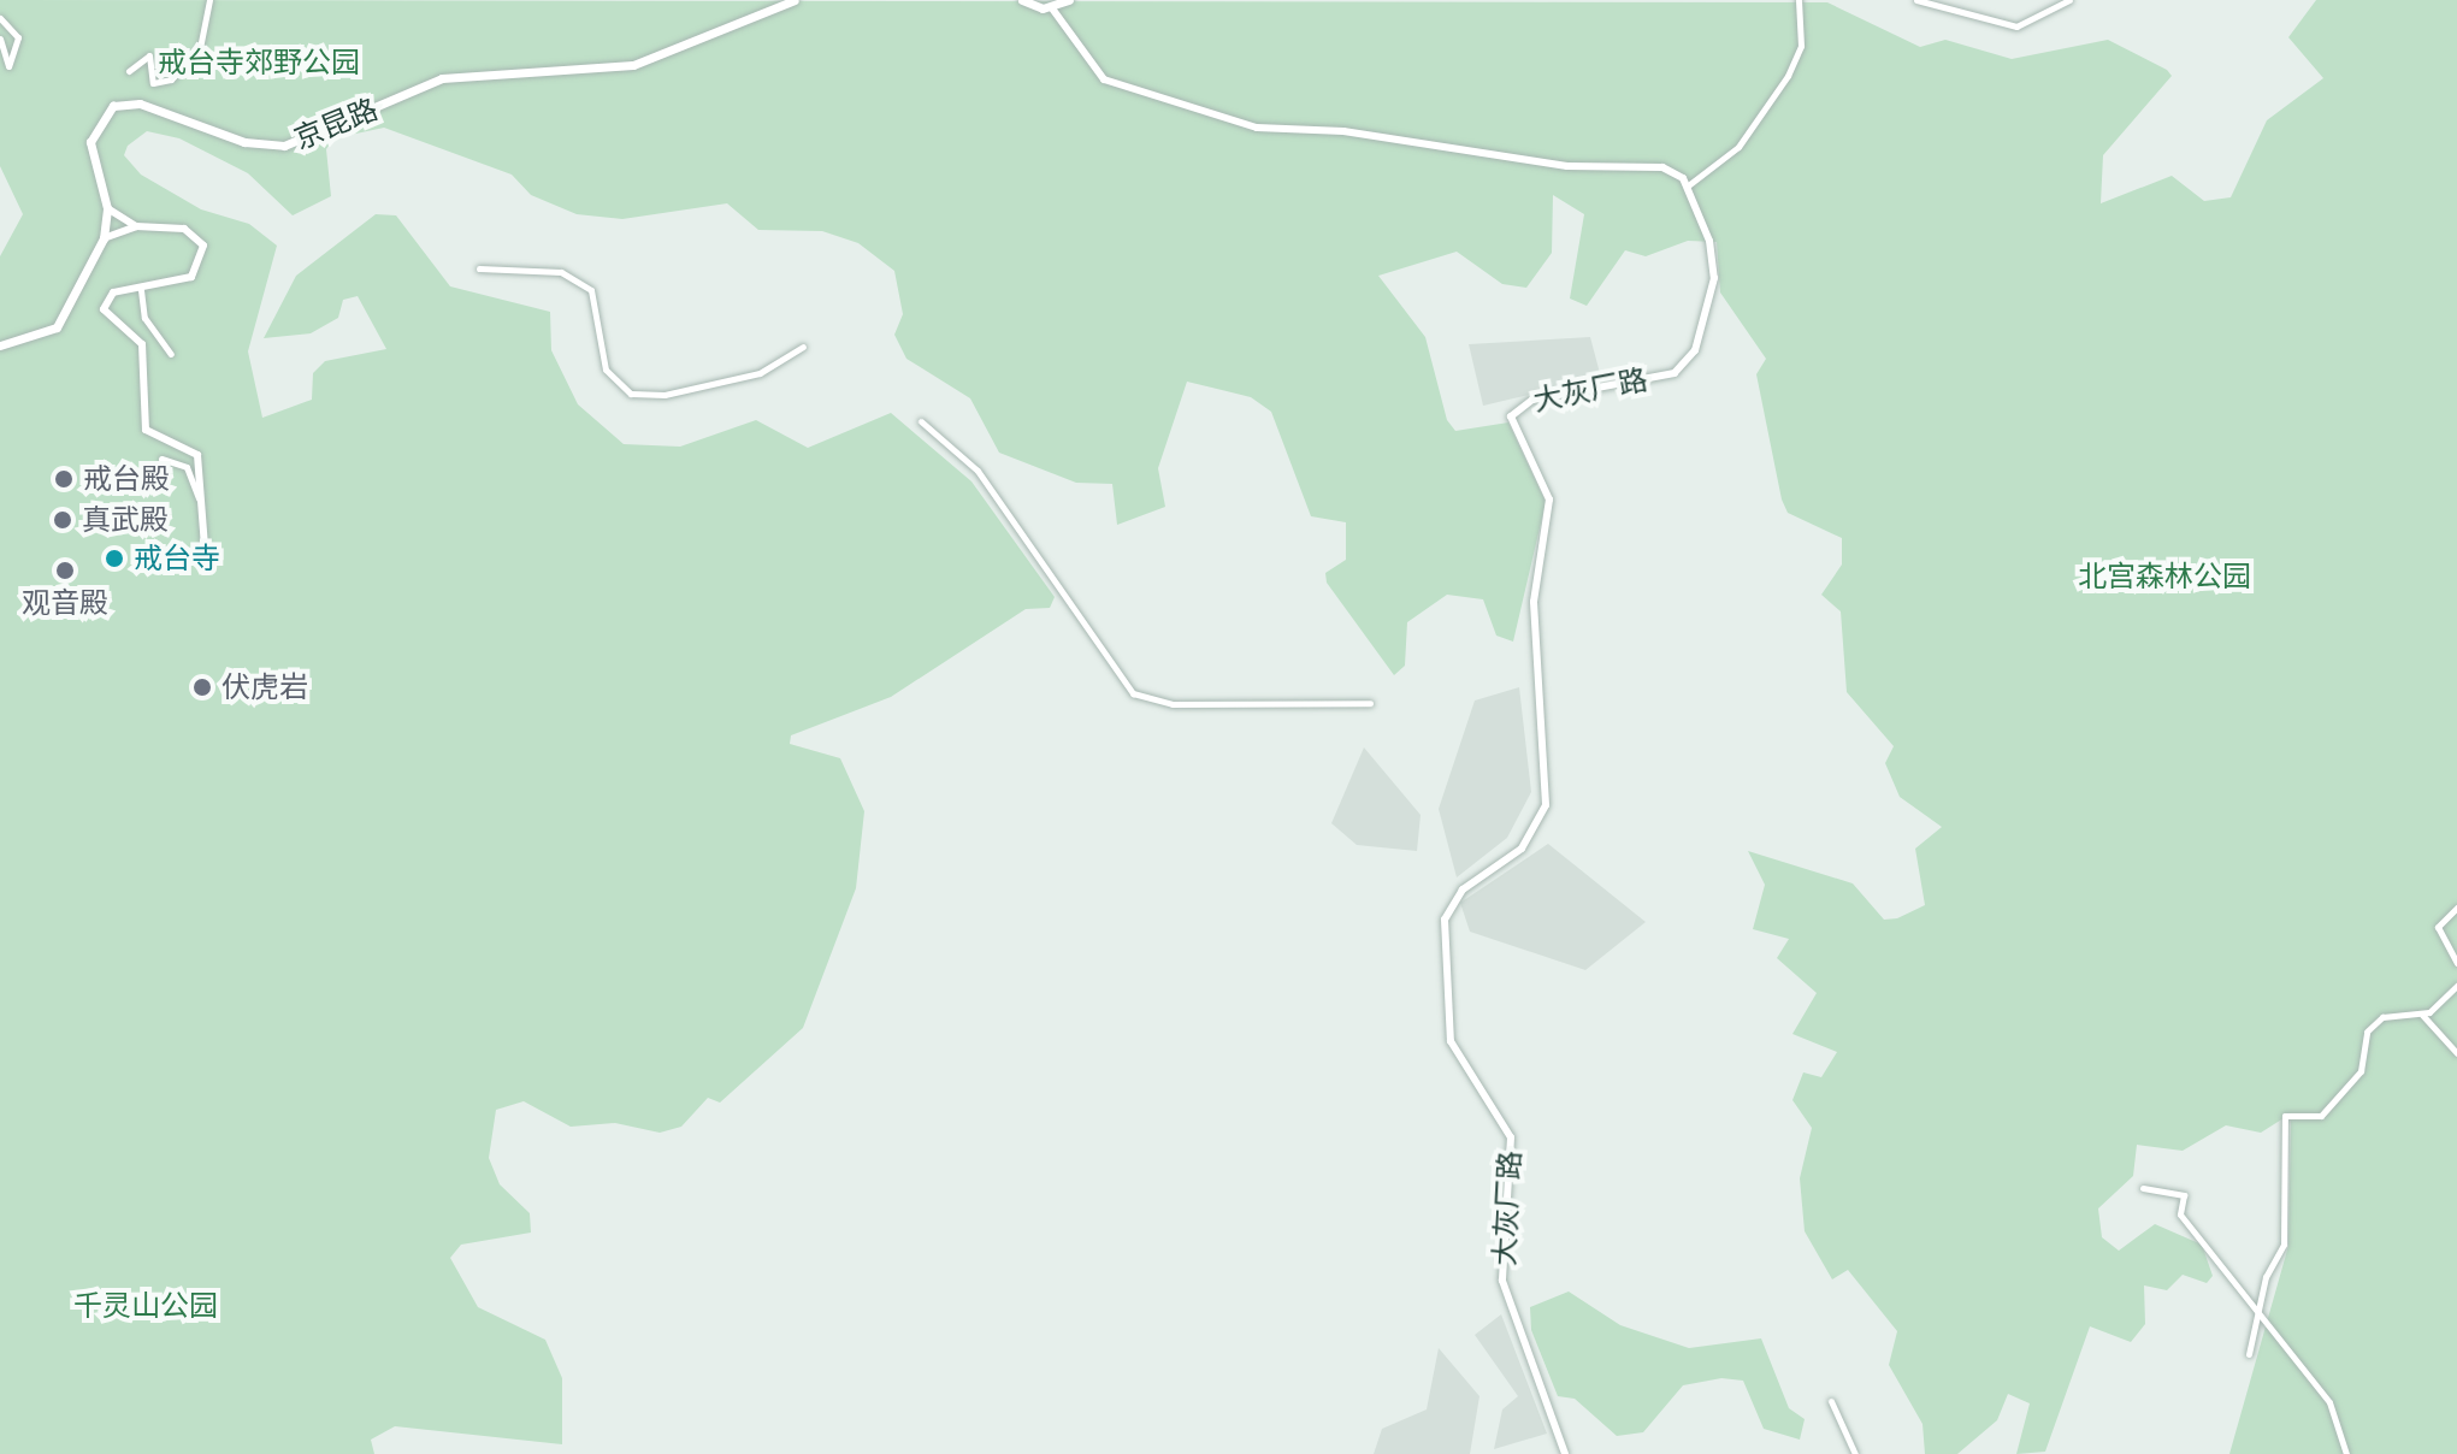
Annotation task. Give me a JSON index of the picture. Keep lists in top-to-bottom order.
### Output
{
  "streets": {
    "main road": ["京昆路"],
    "street": ["大灰厂路"]
  },
  "parks": ["戒台寺郊野公园", "北宫森林公园", "千灵山公园"],
  "places": [
    "戒台殿",
    "真武殿",
    "戒台寺",
    "观音殿",
    "伏虎岩"
  ]
}
